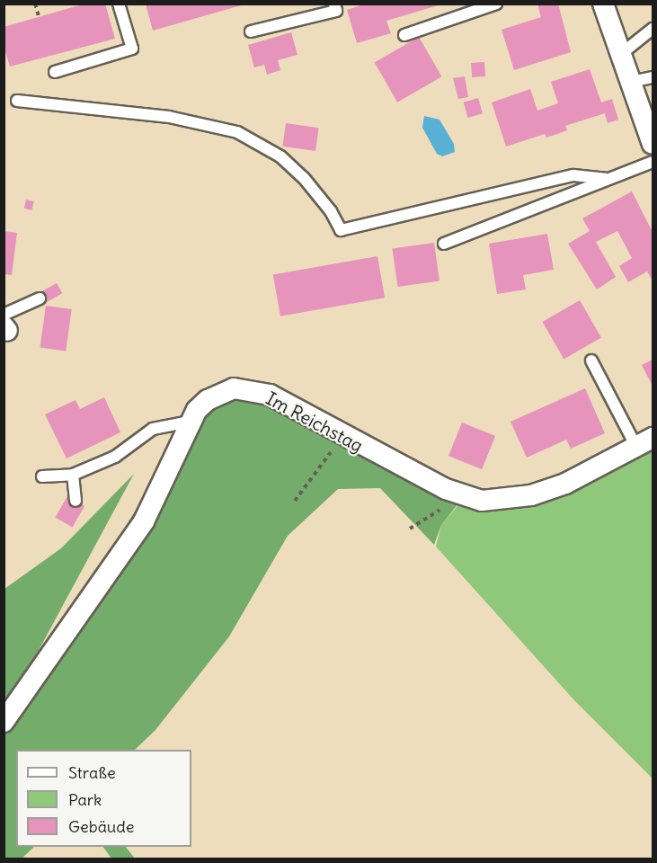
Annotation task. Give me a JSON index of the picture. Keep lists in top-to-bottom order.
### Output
{
  "streets": {
    "street": ["Im Reichstag"]
  },
  "legend": ["Straße", "Park", "Gebäude"]
}
